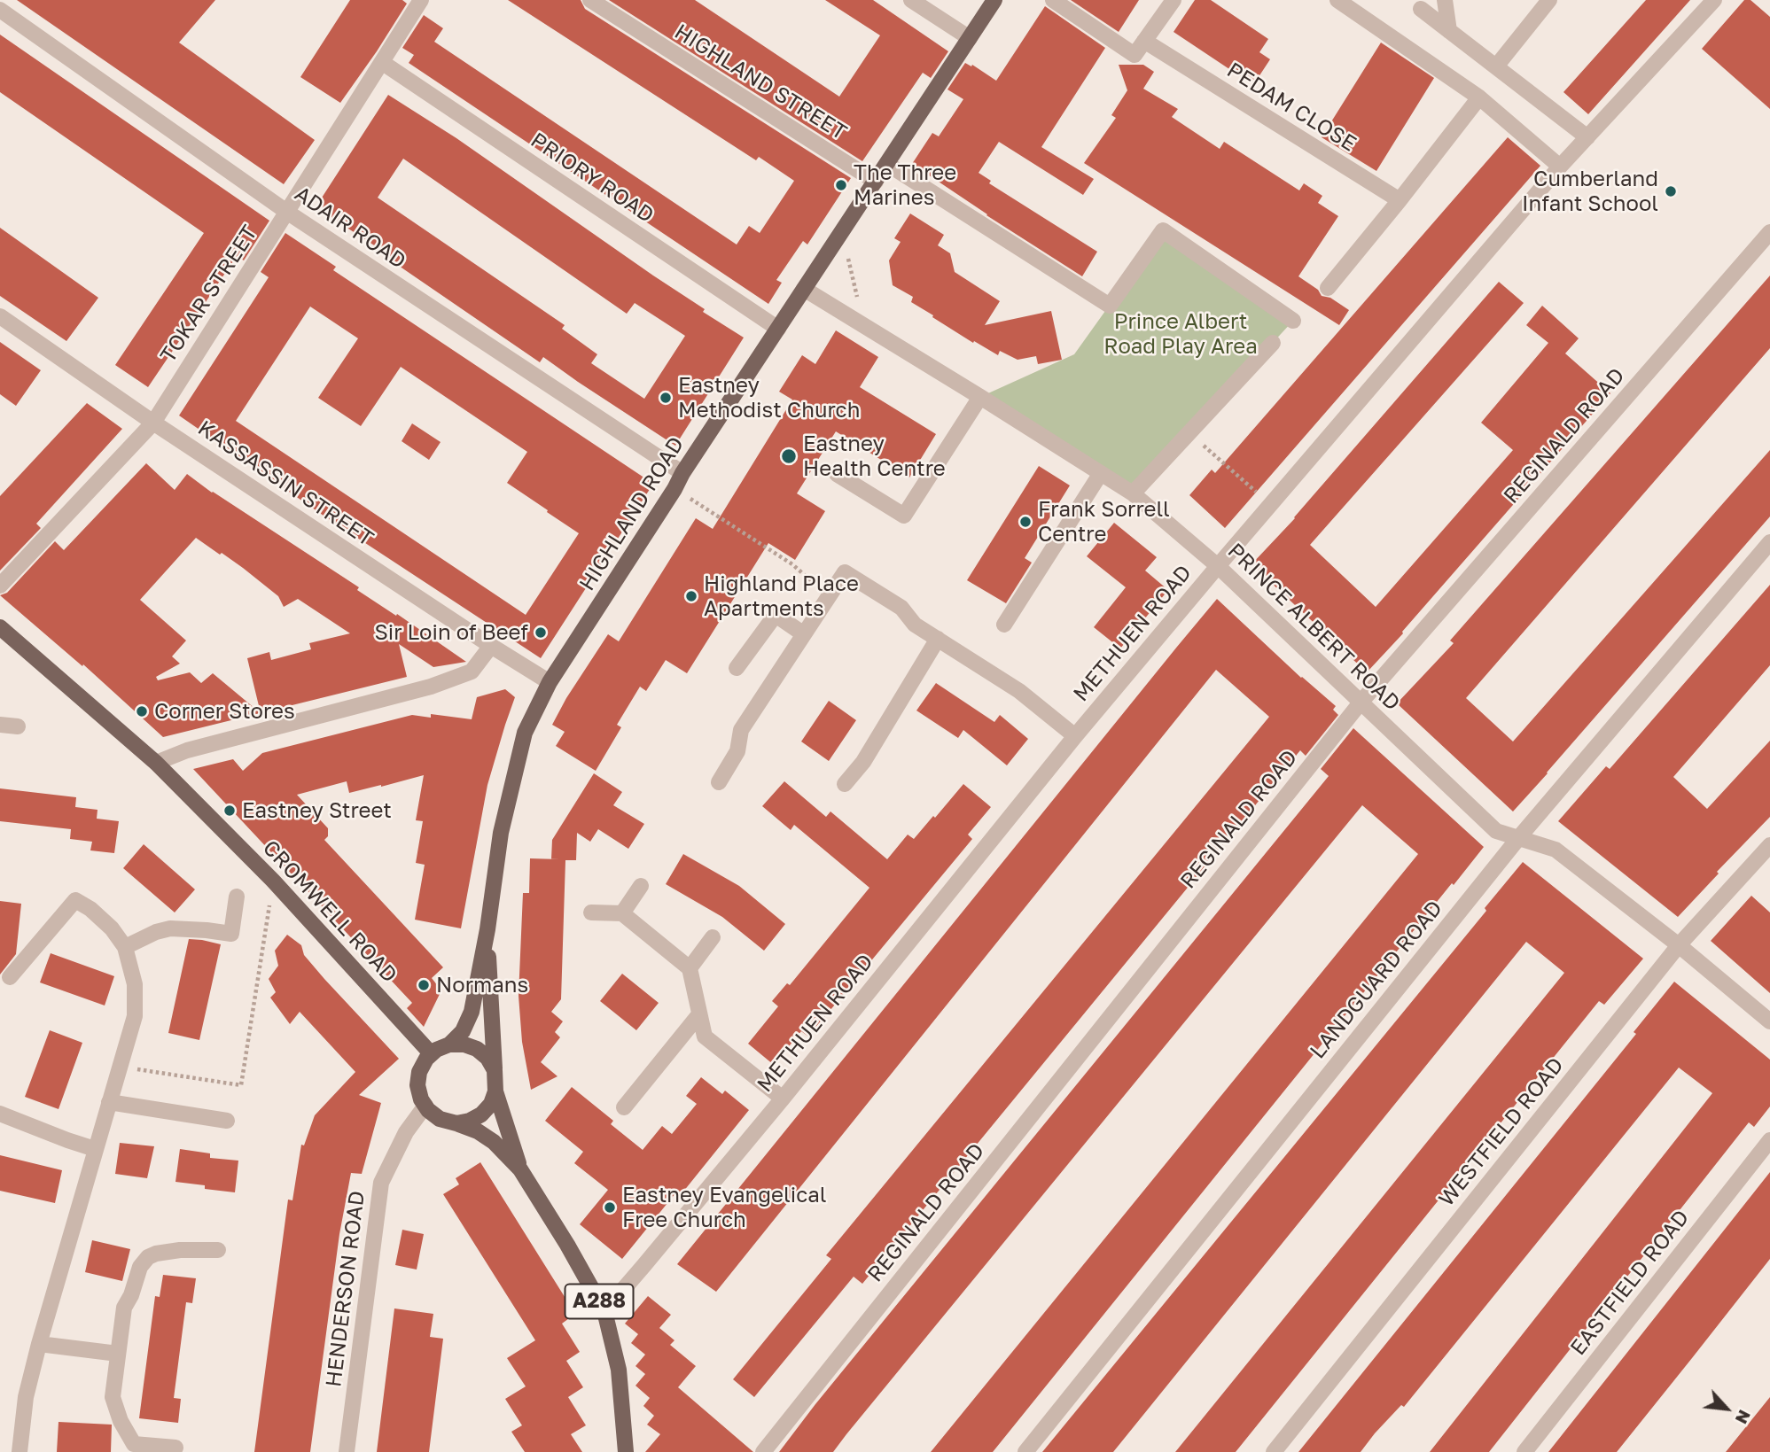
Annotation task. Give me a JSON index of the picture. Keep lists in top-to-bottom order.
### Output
{
  "streets": {
    "main road": ["HIGHLAND ROAD", "CROMWELL ROAD", "A288"],
    "street": [
      "HIGHLAND STREET",
      "PEDAM CLOSE",
      "PRIORY ROAD",
      "ADAIR ROAD",
      "TOKAR STREET",
      "REGINALD ROAD",
      "KASSASSIN STREET",
      "PRINCE ALBERT ROAD",
      "METHUEN ROAD",
      "LANDGUARD ROAD",
      "WESTFIELD ROAD",
      "EASTFIELD ROAD",
      "HENDERSON ROAD"
    ]
  },
  "crossings": [
    ["HIGHLAND STREET", "HIGHLAND ROAD"],
    ["PRIORY ROAD", "TOKAR STREET"],
    ["PRIORY ROAD", "HIGHLAND ROAD"],
    ["ADAIR ROAD", "TOKAR STREET"],
    ["ADAIR ROAD", "HIGHLAND ROAD"],
    ["TOKAR STREET", "KASSASSIN STREET"],
    ["REGINALD ROAD", "PRINCE ALBERT ROAD"],
    ["KASSASSIN STREET", "HIGHLAND ROAD"],
    ["HIGHLAND ROAD", "PRINCE ALBERT ROAD"],
    ["HIGHLAND ROAD", "CROMWELL ROAD"],
    ["HIGHLAND ROAD", "HENDERSON ROAD"],
    ["HIGHLAND ROAD", "A288"],
    ["PRINCE ALBERT ROAD", "METHUEN ROAD"],
    ["PRINCE ALBERT ROAD", "LANDGUARD ROAD"],
    ["PRINCE ALBERT ROAD", "WESTFIELD ROAD"],
    ["METHUEN ROAD", "A288"],
    ["CROMWELL ROAD", "HENDERSON ROAD"],
    ["CROMWELL ROAD", "A288"],
    ["HENDERSON ROAD", "A288"]
  ],
  "parks": ["Prince Albert Road Play Area"],
  "places": [
    "The Three Marines",
    "Cumberland Infant School",
    "Eastney Methodist Church",
    "Eastney Health Centre",
    "Frank Sorrell Centre",
    "Highland Place Apartments",
    "Sir Loin of Beef",
    "Corner Stores",
    "Eastney Street",
    "Normans",
    "Eastney Evangelical Free Church"
  ],
  "north": "bottom right"
}
